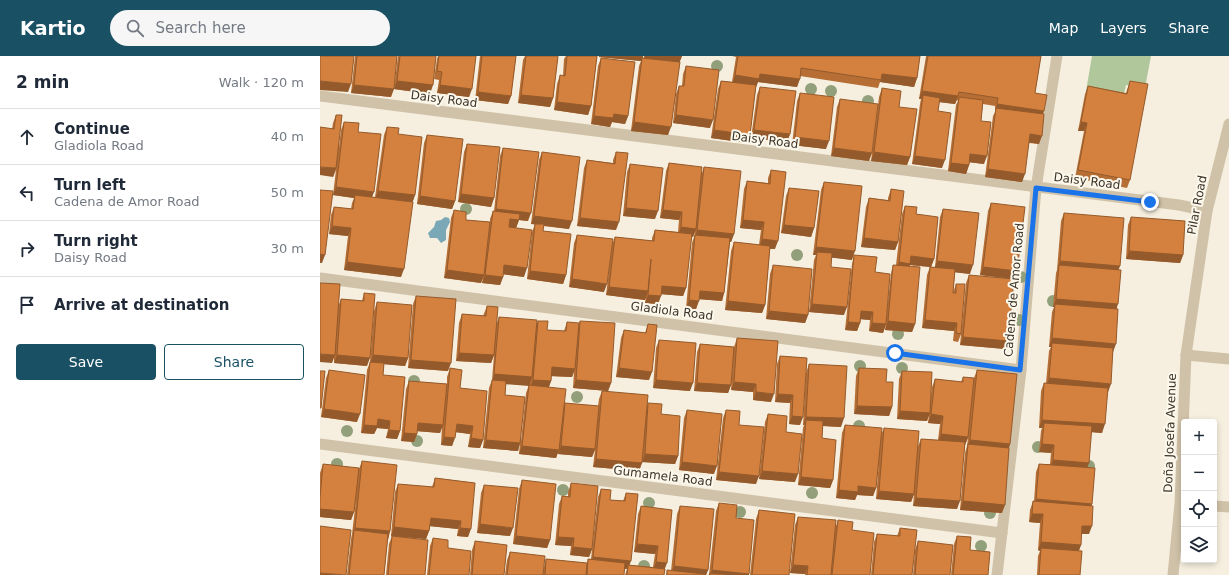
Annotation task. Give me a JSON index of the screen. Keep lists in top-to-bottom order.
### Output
{
  "streets": {
    "street": [
      "Daisy Road",
      "Pilar Road",
      "Cadena de Amor Road",
      "Gladiola Road",
      "Doña Josefa Avenue",
      "Gumamela Road"
    ]
  },
  "crossings": [
    ["Daisy Road", "Pilar Road"],
    ["Daisy Road", "Cadena de Amor Road"],
    ["Pilar Road", "Doña Josefa Avenue"],
    ["Cadena de Amor Road", "Gladiola Road"],
    ["Cadena de Amor Road", "Gumamela Road"]
  ],
  "page": {
    "header": "Kartio",
    "search": "Search here",
    "nav": ["Map", "Layers", "Share"],
    "heading": ["2 min", "Walk · 120 m"],
    "list": [
      ["Continue", "Gladiola Road", "40 m"],
      ["Turn left", "Cadena de Amor Road", "50 m"],
      ["Turn right", "Daisy Road", "30 m"],
      "Arrive at destination"
    ],
    "buttons": ["Save", "Share"],
    "map_buttons": ["+", "−"]
  }
}
